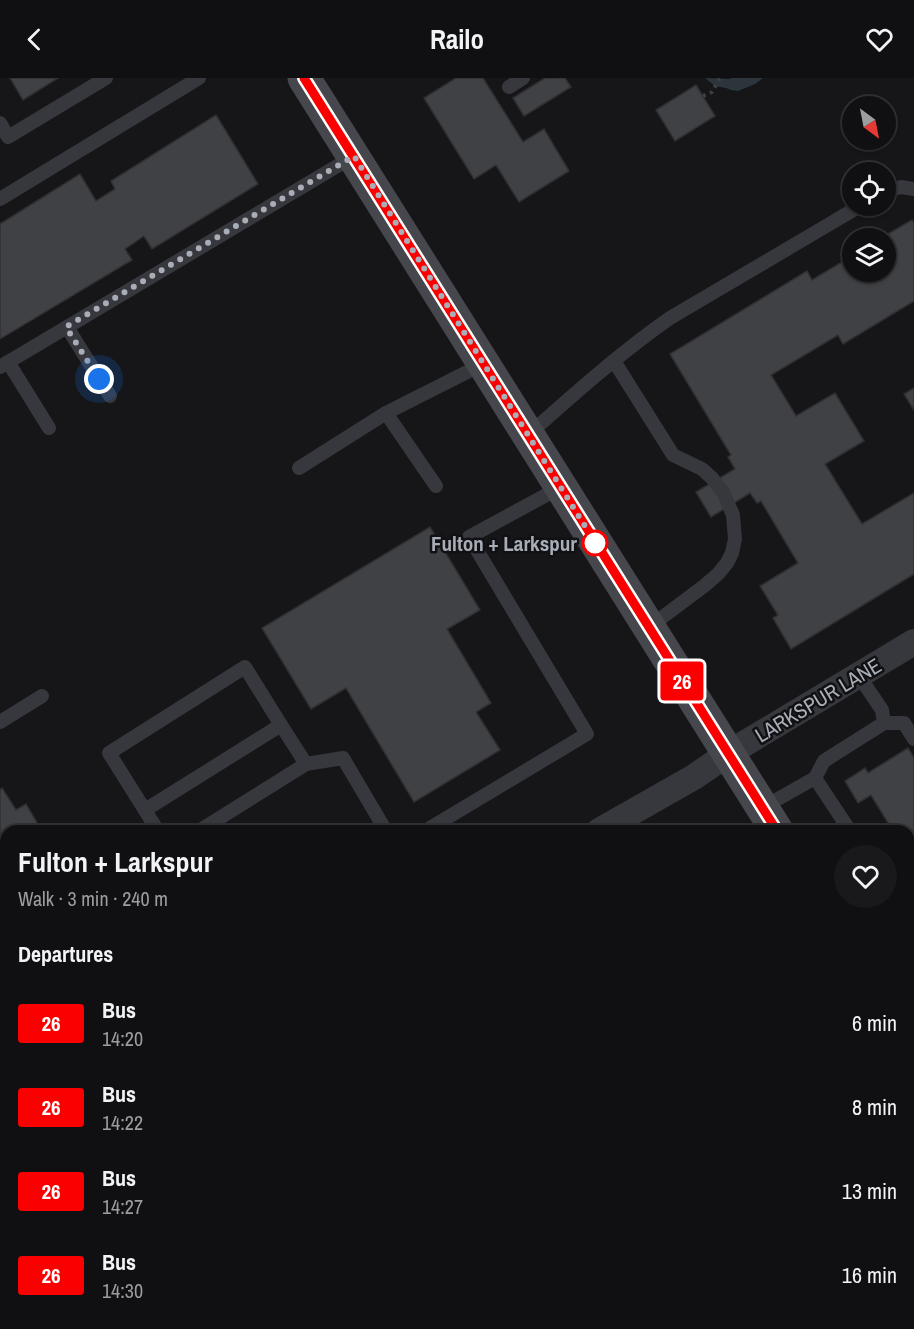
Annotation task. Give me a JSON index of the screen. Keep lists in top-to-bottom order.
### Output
{
  "streets": {
    "street": ["LARKSPUR LANE"]
  },
  "places": ["Fulton + Larkspur"],
  "lines": ["bus line 26"],
  "north": "bottom right",
  "page": {
    "header": "Railo",
    "on_map": "26",
    "heading": [
      ["Fulton + Larkspur", "Walk · 3 min · 240 m"],
      "Departures"
    ],
    "list": [
      {
        "mark": "26",
        "name": "Bus",
        "note": "14:20",
        "value": "6 min"
      },
      {
        "mark": "26",
        "name": "Bus",
        "note": "14:22",
        "value": "8 min"
      },
      {
        "mark": "26",
        "name": "Bus",
        "note": "14:27",
        "value": "13 min"
      },
      {
        "mark": "26",
        "name": "Bus",
        "note": "14:30",
        "value": "16 min"
      }
    ]
  }
}
